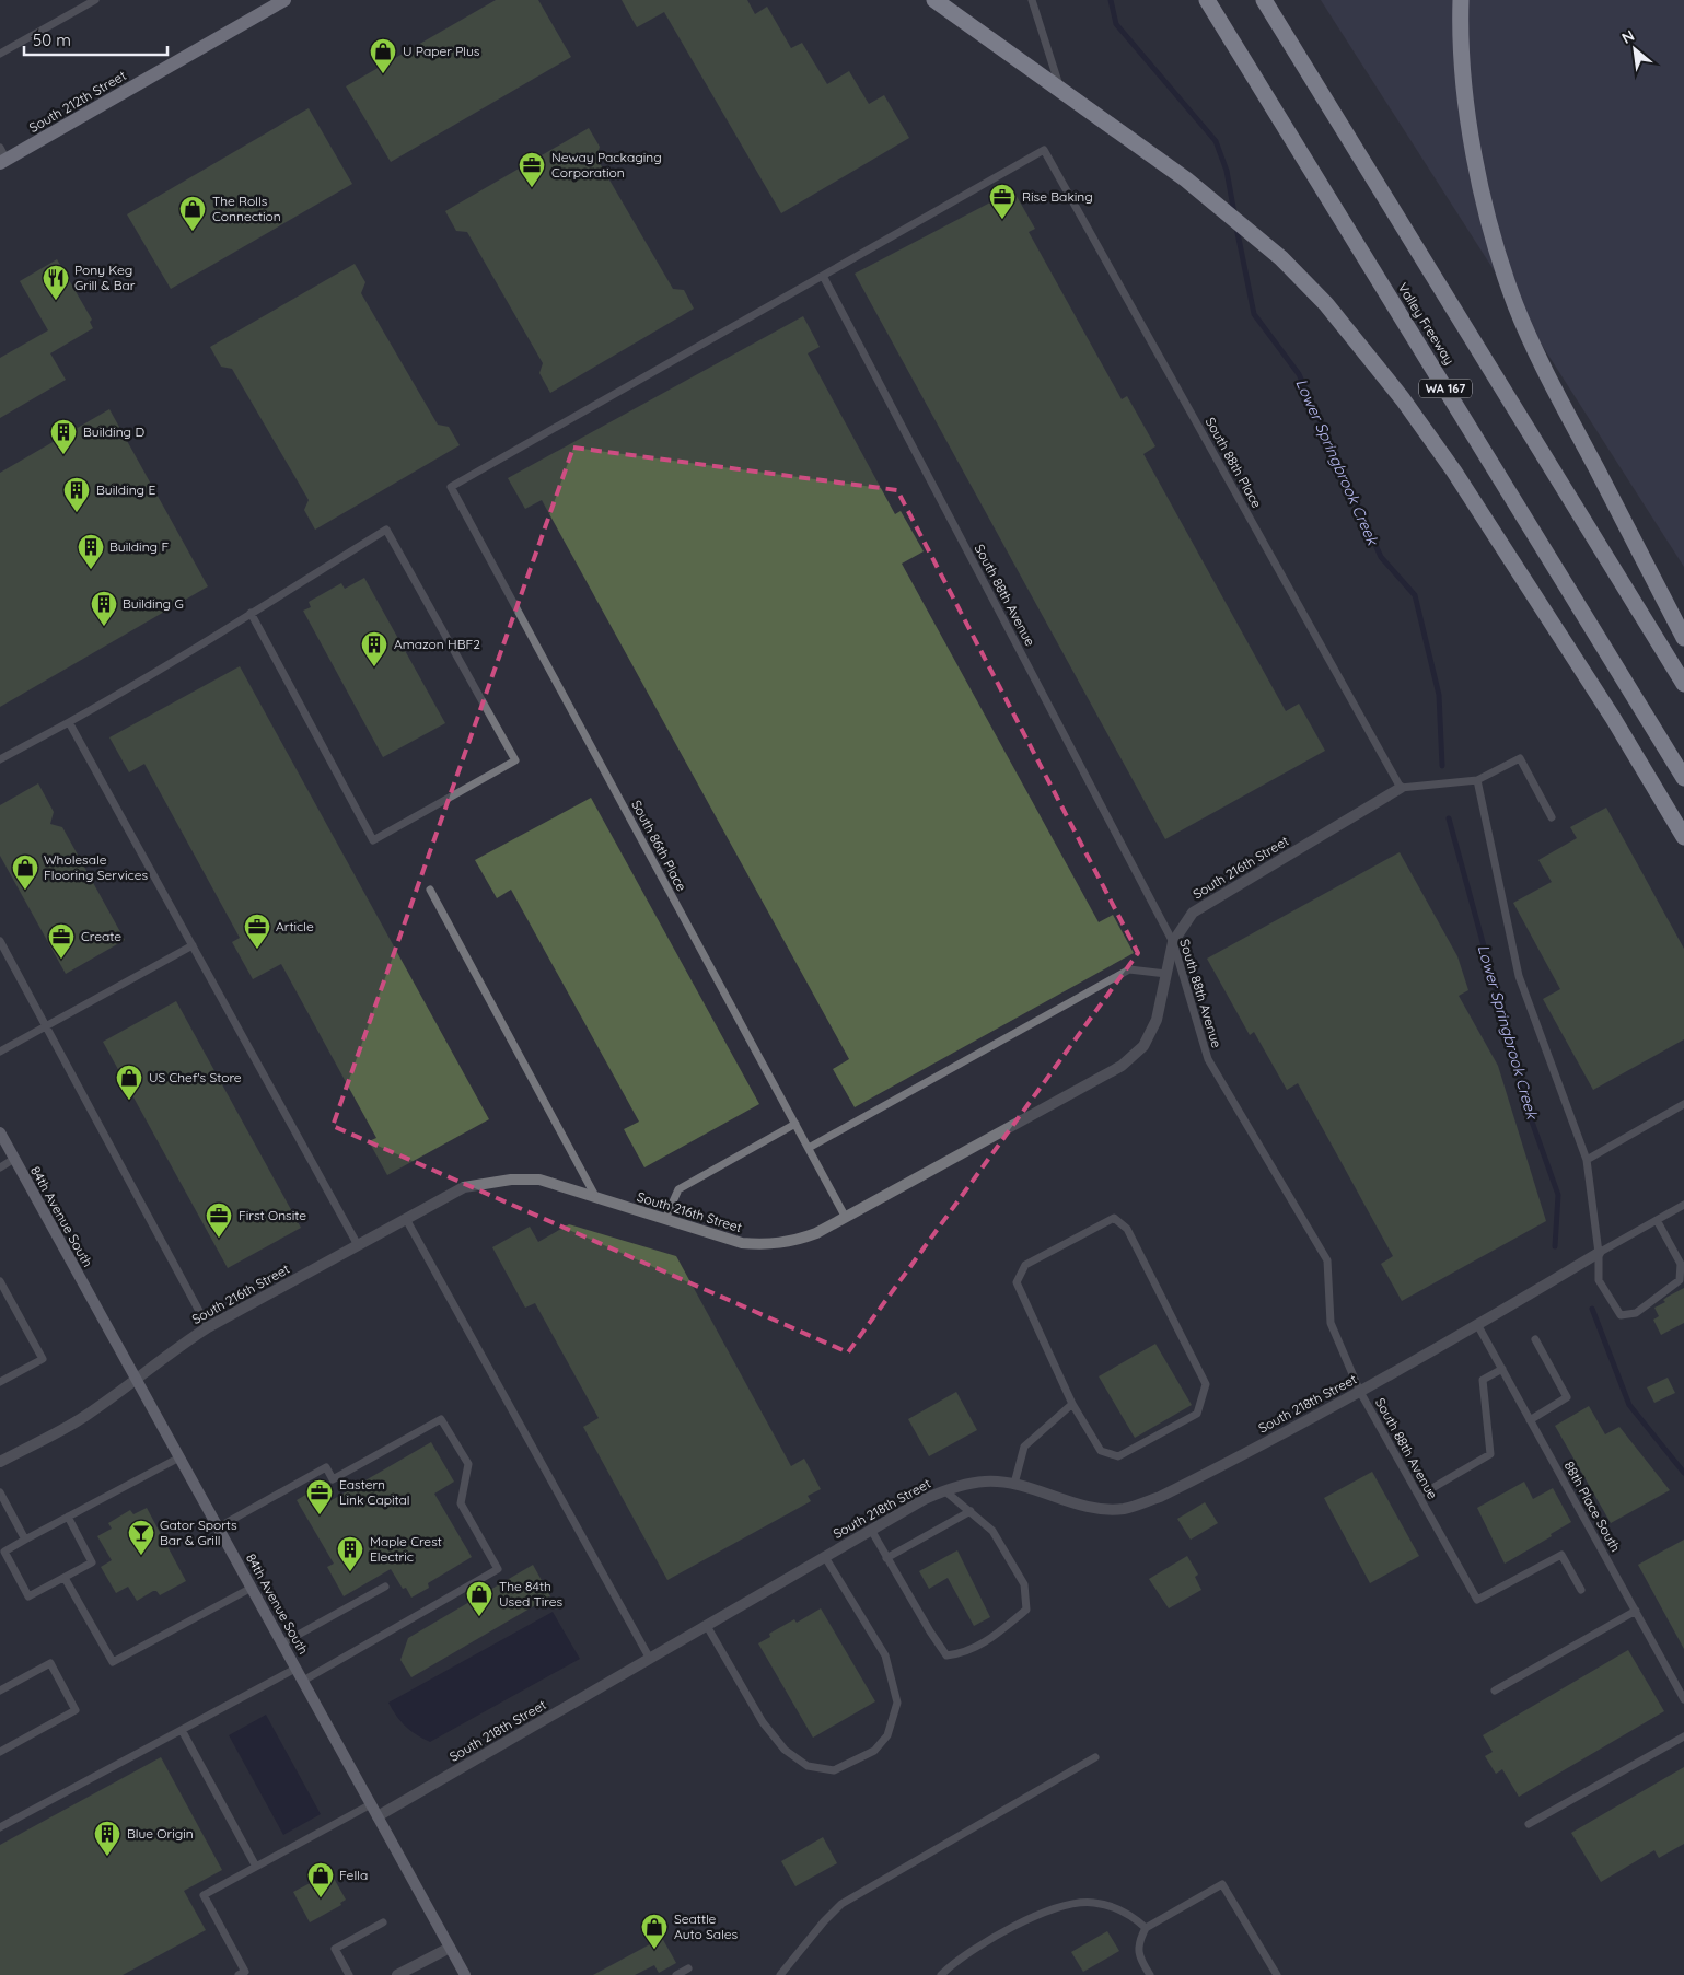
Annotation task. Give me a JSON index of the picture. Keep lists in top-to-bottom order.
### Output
{
  "streets": {
    "highway": ["Valley Freeway", "WA 167"],
    "main road": ["South 212th Street", "84th Avenue South"],
    "street": ["South 216th Street", "South 218th Street"],
    "lane": [
      "South 88th Place",
      "South 88th Avenue",
      "South 86th Place",
      "88th Place South"
    ]
  },
  "crossings": [
    ["South 88th Place", "South 88th Avenue"],
    ["South 88th Place", "South 86th Place"],
    ["South 88th Place", "South 216th Street"],
    ["South 88th Avenue", "South 86th Place"],
    ["South 88th Avenue", "South 216th Street"],
    ["South 88th Avenue", "South 218th Street"],
    ["South 86th Place", "South 216th Street"],
    ["South 216th Street", "84th Avenue South"],
    ["84th Avenue South", "South 218th Street"],
    ["South 218th Street", "88th Place South"]
  ],
  "water": ["Lower Springbrook Creek"],
  "places": {
    "shop": [
      "U Paper Plus",
      "The Rolls Connection",
      "Wholesale Flooring Services",
      "US Chef's Store",
      "The 84th Used Tires",
      "Fella",
      "Seattle Auto Sales"
    ],
    "office": [
      "Neway Packaging Corporation",
      "Rise Baking",
      "Article",
      "Create",
      "First Onsite",
      "Eastern Link Capital"
    ],
    "restaurant": ["Pony Keg Grill & Bar"],
    "building": [
      "Building D",
      "Building E",
      "Building F",
      "Building G",
      "Amazon HBF2",
      "Maple Crest Electric",
      "Blue Origin"
    ],
    "bar": ["Gator Sports Bar & Grill"]
  },
  "scale_bar": "50 m",
  "north": "top left"
}
